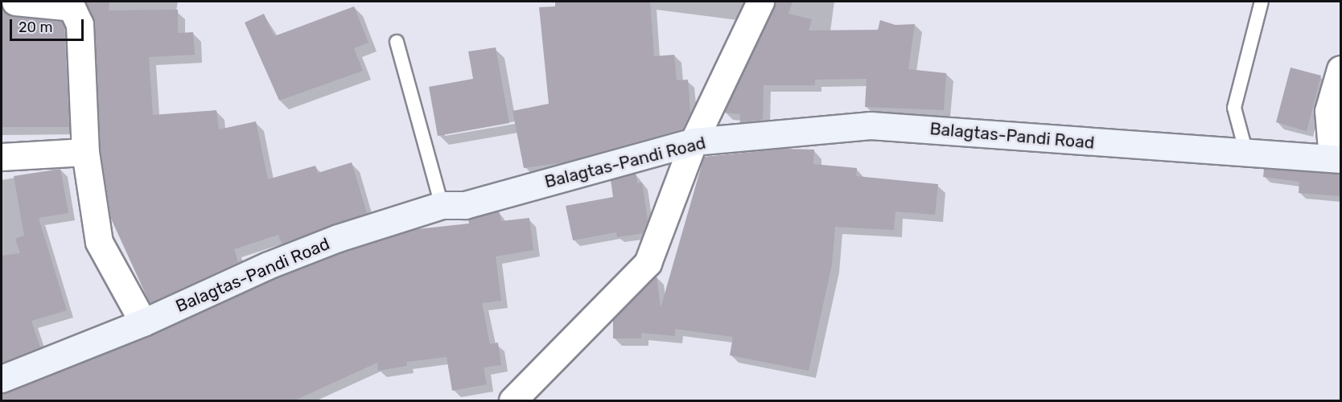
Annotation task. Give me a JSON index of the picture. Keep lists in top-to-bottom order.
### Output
{
  "streets": {
    "main road": ["Balagtas-Pandi Road"]
  },
  "scale_bar": "20 m"
}
